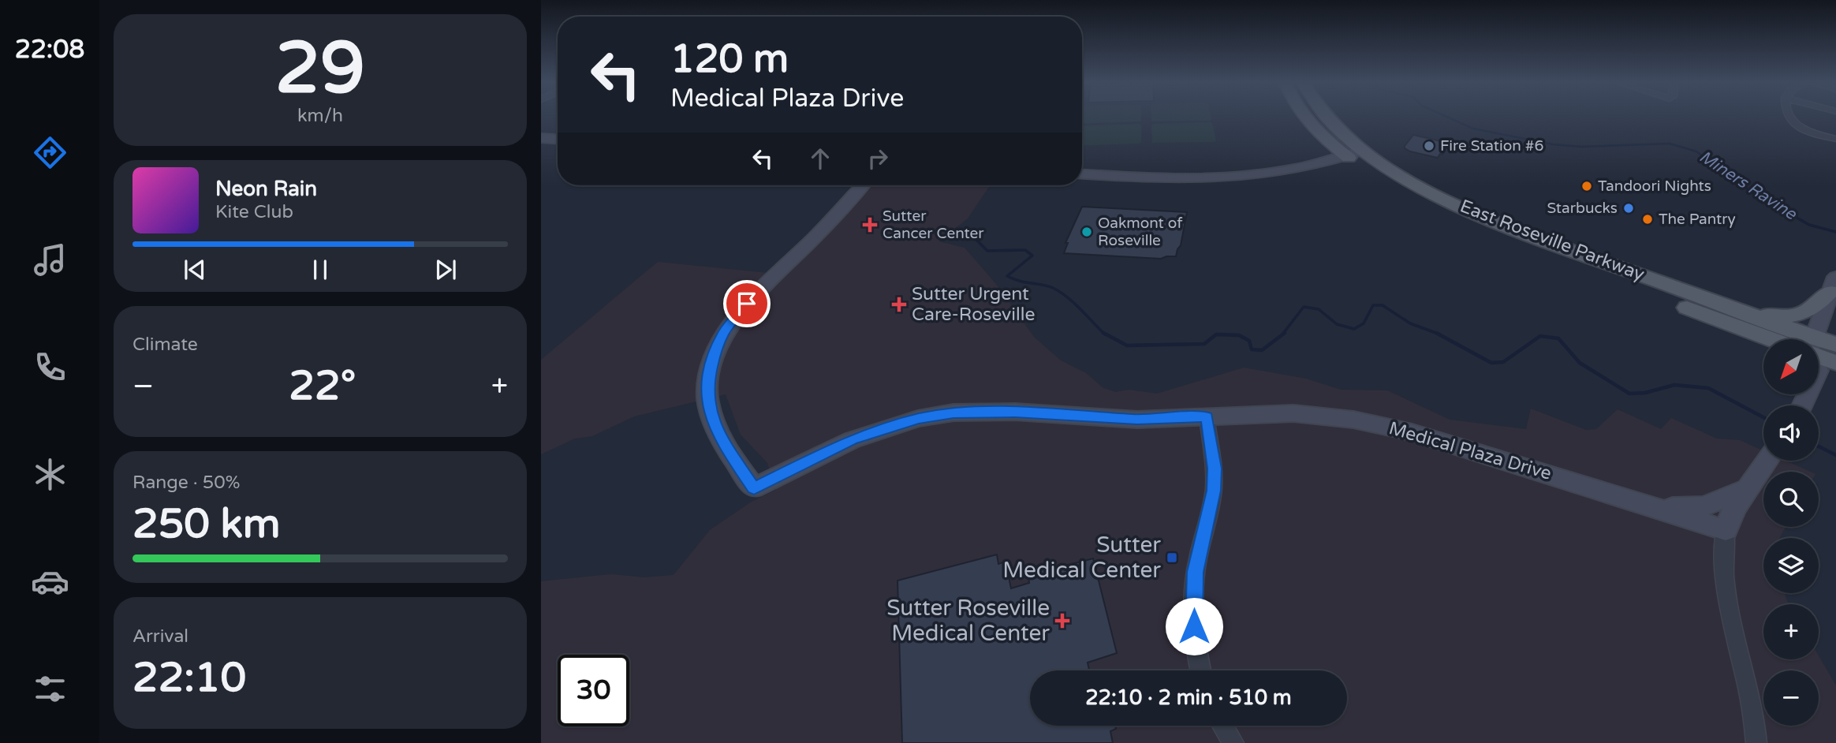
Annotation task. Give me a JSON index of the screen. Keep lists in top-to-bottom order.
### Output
{
  "streets": {
    "main road": ["East Roseville Parkway"],
    "street": ["Medical Plaza Drive"]
  },
  "water": ["Miners Ravine"],
  "places": {
    "other": [
      "Fire Station #6",
      "Tandoori Nights",
      "Starbucks",
      "The Pantry",
      "Oakmont of Roseville"
    ],
    "health": ["Sutter Cancer Center", "Sutter Urgent Care-Roseville", "Sutter Roseville Medical Center"],
    "transit": ["Sutter Medical Center"]
  },
  "north": "bottom left",
  "page": {
    "tabs": "22:08",
    "tile": [
      ["29", "km/h"],
      "Climate",
      ["Range · 50%", "250 km"],
      ["Arrival", "22:10"]
    ],
    "turn": ["120 m", "Medical Plaza Drive"],
    "song": ["Neon Rain", "Kite Club"],
    "map_buttons": ["+", "−"],
    "heat": ["−", "22°", "+"],
    "limit": "30",
    "trip": "22:10 · 2 min · 510 m"
  }
}
